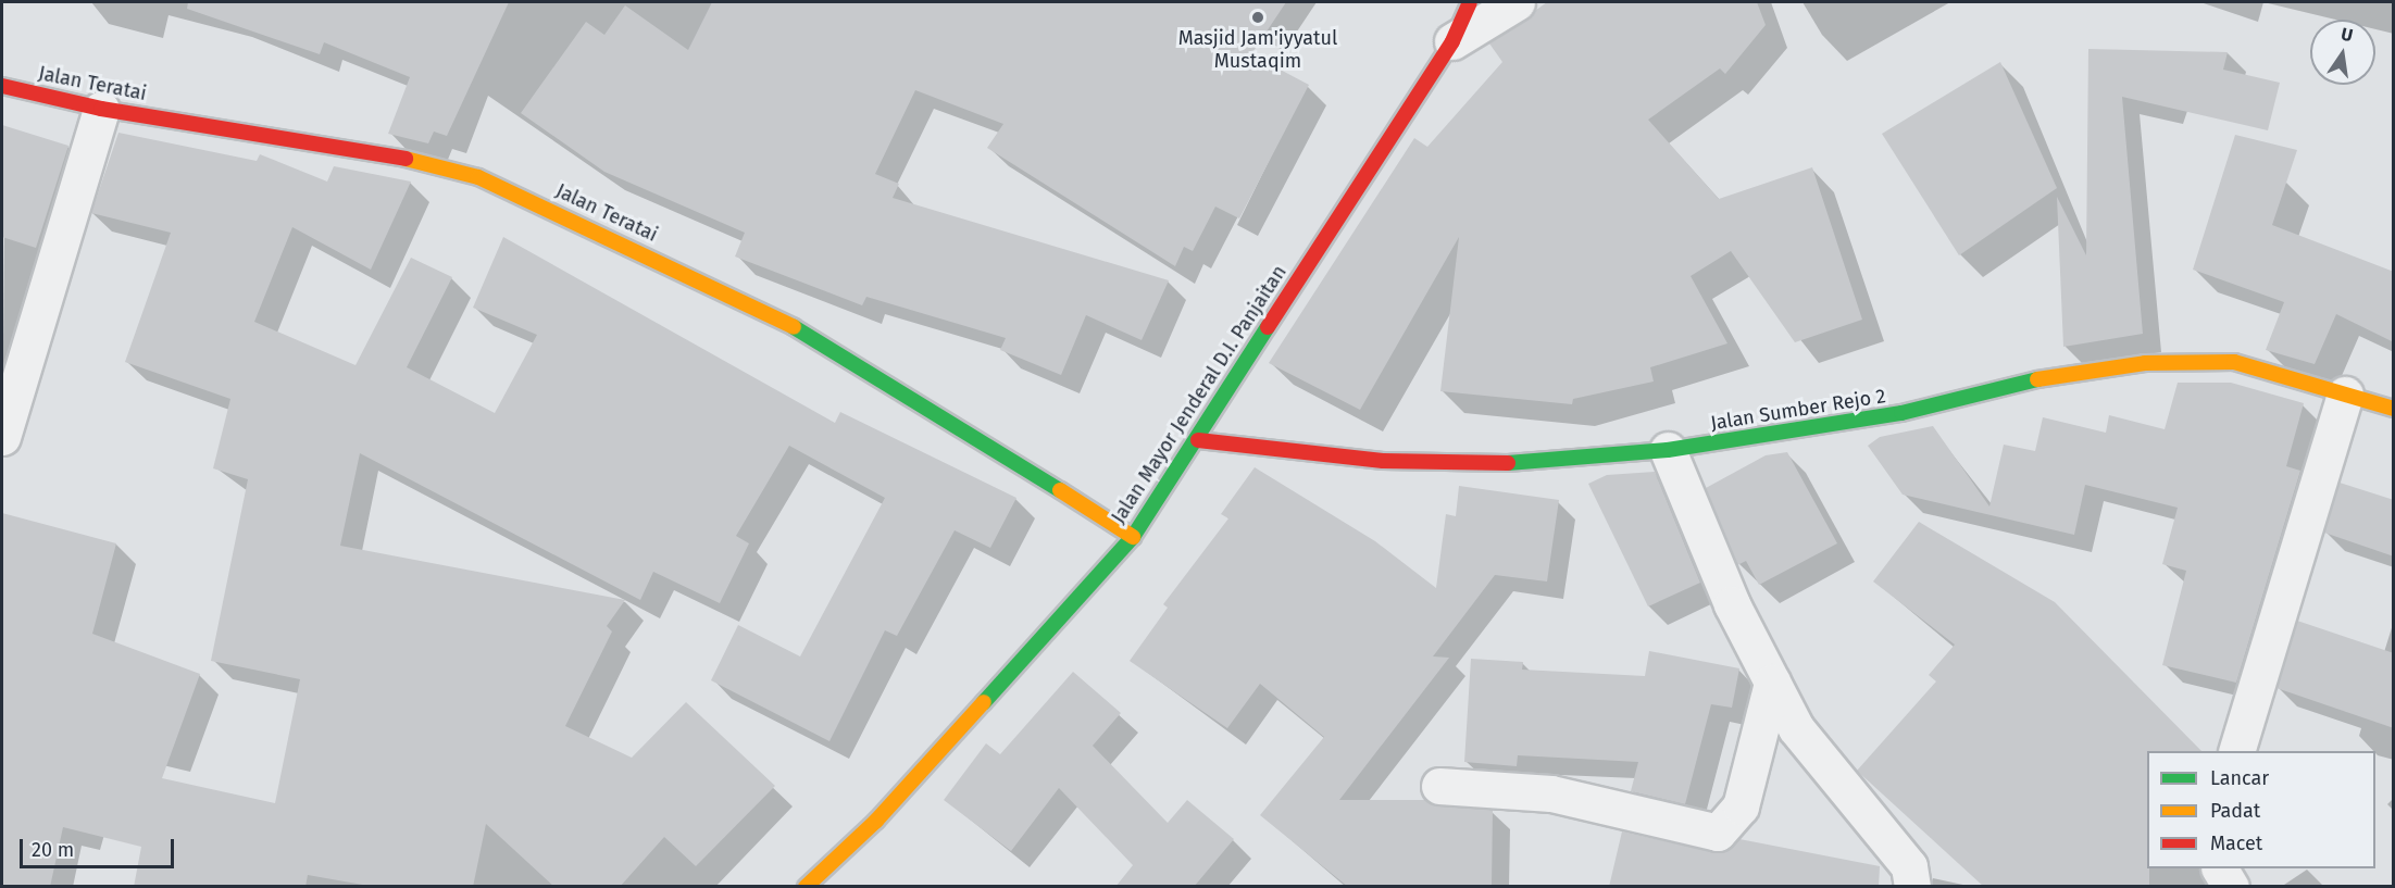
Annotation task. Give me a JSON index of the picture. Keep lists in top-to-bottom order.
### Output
{
  "streets": {
    "street": ["Jalan Teratai", "Jalan Mayor Jenderal D.I. Panjaitan", "Jalan Sumber Rejo 2"]
  },
  "crossings": [
    ["Jalan Teratai", "Jalan Mayor Jenderal D.I. Panjaitan"],
    ["Jalan Mayor Jenderal D.I. Panjaitan", "Jalan Sumber Rejo 2"]
  ],
  "places": ["Masjid Jam'iyyatul Mustaqim"],
  "legend": ["Lancar", "Padat", "Macet"],
  "scale_bar": "20 m",
  "north": "top"
}
